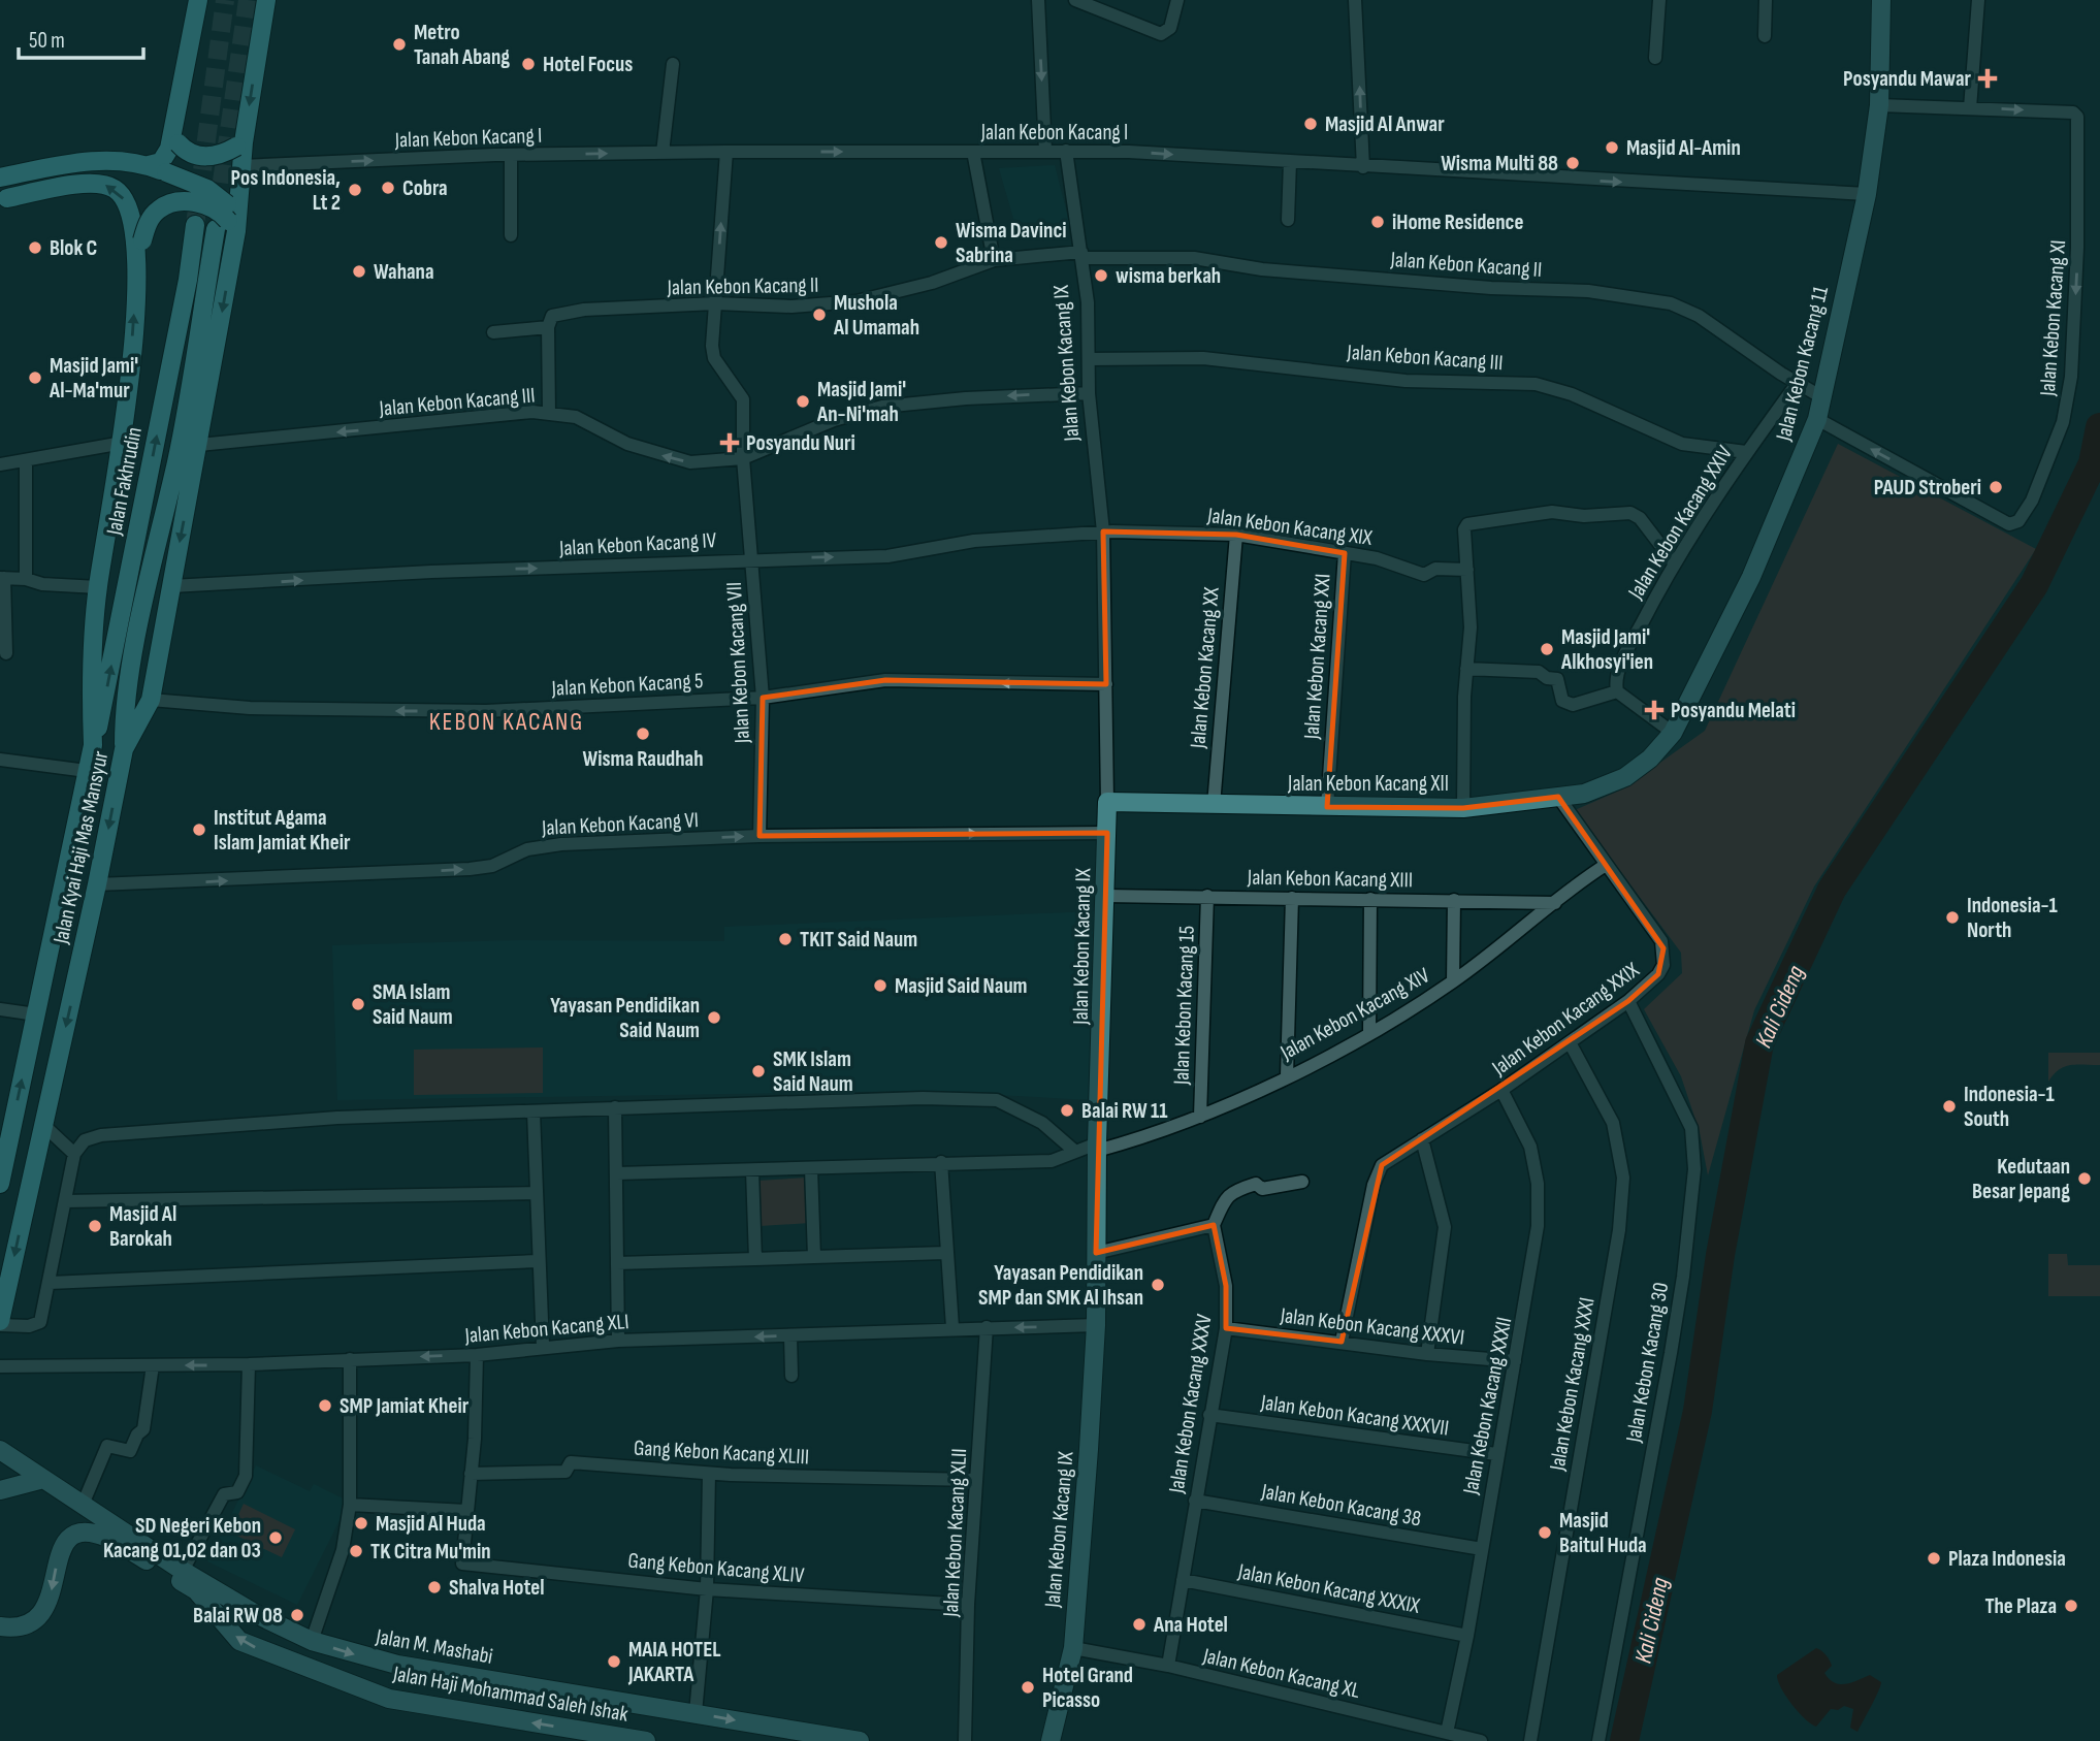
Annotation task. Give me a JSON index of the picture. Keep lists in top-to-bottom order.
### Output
{
  "streets": {
    "main road": ["Jalan Fakhrudin", "Jalan Kyai Haji Mas Mansyur"],
    "street": [
      "Jalan Kebon Kacang I",
      "Jalan Kebon Kacang II",
      "Jalan Kebon Kacang XI",
      "Jalan Kebon Kacang III",
      "Jalan Kebon Kacang IX",
      "Jalan Kebon Kacang 11",
      "Jalan Kebon Kacang XXIV",
      "Jalan Kebon Kacang XIX",
      "Jalan Kebon Kacang IV",
      "Jalan Kebon Kacang XXI",
      "Jalan Kebon Kacang VII",
      "Jalan Kebon Kacang XX",
      "Jalan Kebon Kacang 5",
      "Jalan Kebon Kacang XII",
      "Jalan Kebon Kacang VI",
      "Jalan Kebon Kacang XIII",
      "Jalan Kebon Kacang 15",
      "Jalan Kebon Kacang XIV",
      "Jalan Kebon Kacang XXIX",
      "Jalan Kebon Kacang XXXVI",
      "Jalan Kebon Kacang XLI",
      "Jalan Kebon Kacang 30",
      "Jalan Kebon Kacang XXXI",
      "Jalan Kebon Kacang XXXV",
      "Jalan Kebon Kacang XXXII",
      "Jalan Kebon Kacang XXXVII",
      "Gang Kebon Kacang XLIII",
      "Jalan Kebon Kacang 38",
      "Jalan Kebon Kacang XLII",
      "Gang Kebon Kacang XLIV",
      "Jalan Kebon Kacang XXXIX",
      "Jalan M. Mashabi",
      "Jalan Kebon Kacang XL",
      "Jalan Haji Mohammad Saleh Ishak"
    ]
  },
  "crossings": [
    ["Jalan Kebon Kacang I", "Jalan Kebon Kacang IX"],
    ["Jalan Kebon Kacang I", "Jalan Kebon Kacang 11"],
    ["Jalan Kebon Kacang I", "Jalan Kebon Kacang VII"],
    ["Jalan Kebon Kacang II", "Jalan Kebon Kacang IX"],
    ["Jalan Kebon Kacang II", "Jalan Kebon Kacang 11"],
    ["Jalan Kebon Kacang II", "Jalan Kebon Kacang XXIV"],
    ["Jalan Kebon Kacang II", "Jalan Kebon Kacang VII"],
    ["Jalan Kebon Kacang XI", "Jalan Kebon Kacang 11"],
    ["Jalan Kebon Kacang III", "Jalan Kebon Kacang IX"],
    ["Jalan Kebon Kacang III", "Jalan Kebon Kacang XXIV"],
    ["Jalan Kebon Kacang III", "Jalan Kebon Kacang VII"],
    ["Jalan Kebon Kacang III", "Jalan Kyai Haji Mas Mansyur"],
    ["Jalan Kebon Kacang IX", "Jalan Kebon Kacang XIX"],
    ["Jalan Kebon Kacang IX", "Jalan Kebon Kacang IV"],
    ["Jalan Kebon Kacang IX", "Jalan Kebon Kacang 5"],
    ["Jalan Kebon Kacang IX", "Jalan Kebon Kacang XII"],
    ["Jalan Kebon Kacang IX", "Jalan Kebon Kacang VI"],
    ["Jalan Kebon Kacang IX", "Jalan Kebon Kacang XIII"],
    ["Jalan Kebon Kacang IX", "Jalan Kebon Kacang XIV"],
    ["Jalan Kebon Kacang IX", "Jalan Kebon Kacang XLI"],
    ["Jalan Kebon Kacang IX", "Jalan Kebon Kacang XL"],
    ["Jalan Kebon Kacang 11", "Jalan Kebon Kacang XII"],
    ["Jalan Fakhrudin", "Jalan Kyai Haji Mas Mansyur"],
    ["Jalan Kebon Kacang XIX", "Jalan Kebon Kacang IV"],
    ["Jalan Kebon Kacang XIX", "Jalan Kebon Kacang XXI"],
    ["Jalan Kebon Kacang XIX", "Jalan Kebon Kacang XX"],
    ["Jalan Kebon Kacang IV", "Jalan Kebon Kacang VII"],
    ["Jalan Kebon Kacang IV", "Jalan Kyai Haji Mas Mansyur"],
    ["Jalan Kebon Kacang XXI", "Jalan Kebon Kacang XII"],
    ["Jalan Kebon Kacang VII", "Jalan Kebon Kacang 5"],
    ["Jalan Kebon Kacang VII", "Jalan Kebon Kacang VI"],
    ["Jalan Kebon Kacang XX", "Jalan Kebon Kacang XII"],
    ["Jalan Kebon Kacang 5", "Jalan Kyai Haji Mas Mansyur"],
    ["Jalan Kebon Kacang XII", "Jalan Kebon Kacang XXIX"],
    ["Jalan Kebon Kacang VI", "Jalan Kyai Haji Mas Mansyur"],
    ["Jalan Kebon Kacang XIII", "Jalan Kebon Kacang 15"],
    ["Jalan Kebon Kacang XIII", "Jalan Kebon Kacang XIV"],
    ["Jalan Kebon Kacang 15", "Jalan Kebon Kacang XIV"],
    ["Jalan Kebon Kacang XIV", "Jalan Kebon Kacang XXIX"],
    ["Jalan Kebon Kacang XXIX", "Jalan Kebon Kacang XXXVI"],
    ["Jalan Kebon Kacang XXIX", "Jalan Kebon Kacang 30"],
    ["Jalan Kebon Kacang XXIX", "Jalan Kebon Kacang XXXI"],
    ["Jalan Kebon Kacang XXIX", "Jalan Kebon Kacang XXXII"],
    ["Jalan Kebon Kacang XXXVI", "Jalan Kebon Kacang XXXV"],
    ["Jalan Kebon Kacang XXXVI", "Jalan Kebon Kacang XXXII"],
    ["Jalan Kebon Kacang XLI", "Jalan Kebon Kacang XLII"],
    ["Jalan Kebon Kacang XXXV", "Jalan Kebon Kacang XXXVII"],
    ["Jalan Kebon Kacang XXXV", "Jalan Kebon Kacang 38"],
    ["Jalan Kebon Kacang XXXV", "Jalan Kebon Kacang XXXIX"],
    ["Jalan Kebon Kacang XXXV", "Jalan Kebon Kacang XL"],
    ["Jalan Kebon Kacang XXXII", "Jalan Kebon Kacang XXXVII"],
    ["Jalan Kebon Kacang XXXII", "Jalan Kebon Kacang 38"],
    ["Jalan Kebon Kacang XXXII", "Jalan Kebon Kacang XXXIX"],
    ["Jalan Kebon Kacang XXXII", "Jalan Kebon Kacang XL"],
    ["Gang Kebon Kacang XLIII", "Jalan Kebon Kacang XLII"],
    ["Jalan Kebon Kacang XLII", "Gang Kebon Kacang XLIV"]
  ],
  "one_way": [
    "Jalan Kebon Kacang I",
    "Jalan Kebon Kacang III",
    "Jalan Kebon Kacang IV",
    "Jalan Kebon Kacang 5",
    "Jalan Kebon Kacang VI",
    "Jalan M. Mashabi",
    "Jalan Haji Mohammad Saleh Ishak"
  ],
  "districts": ["KEBON KACANG"],
  "water": ["Kali Cideng"],
  "places": {
    "other": [
      "Metro Tanah Abang",
      "Hotel Focus",
      "Masjid Al Anwar",
      "Masjid Al-Amin",
      "Wisma Multi 88",
      "Cobra",
      "Pos Indonesia, Lt 2",
      "iHome Residence",
      "Wisma Davinci Sabrina",
      "Blok C",
      "Wahana",
      "wisma berkah",
      "Mushola Al Umamah",
      "Masjid Jami' Al-Ma'mur",
      "Masjid Jami' An-Ni'mah",
      "PAUD Stroberi",
      "Masjid Jami' Alkhosyi'ien",
      "Wisma Raudhah",
      "Institut Agama Islam Jamiat Kheir",
      "Indonesia-1 North",
      "TKIT Said Naum",
      "Masjid Said Naum",
      "SMA Islam Said Naum",
      "Yayasan Pendidikan Said Naum",
      "SMK Islam Said Naum",
      "Indonesia-1 South",
      "Balai RW 11",
      "Kedutaan Besar Jepang",
      "Masjid Al Barokah",
      "Yayasan Pendidikan SMP dan SMK Al Ihsan",
      "SMP Jamiat Kheir",
      "Masjid Al Huda",
      "Masjid Baitul Huda",
      "SD Negeri Kebon Kacang 01,02 dan 03",
      "TK Citra Mu'min",
      "Plaza Indonesia",
      "Shalva Hotel",
      "The Plaza",
      "Balai RW 08",
      "Ana Hotel",
      "MAIA HOTEL JAKARTA",
      "Hotel Grand Picasso"
    ],
    "health": ["Posyandu Mawar", "Posyandu Nuri", "Posyandu Melati"]
  },
  "scale_bar": "50 m"
}
